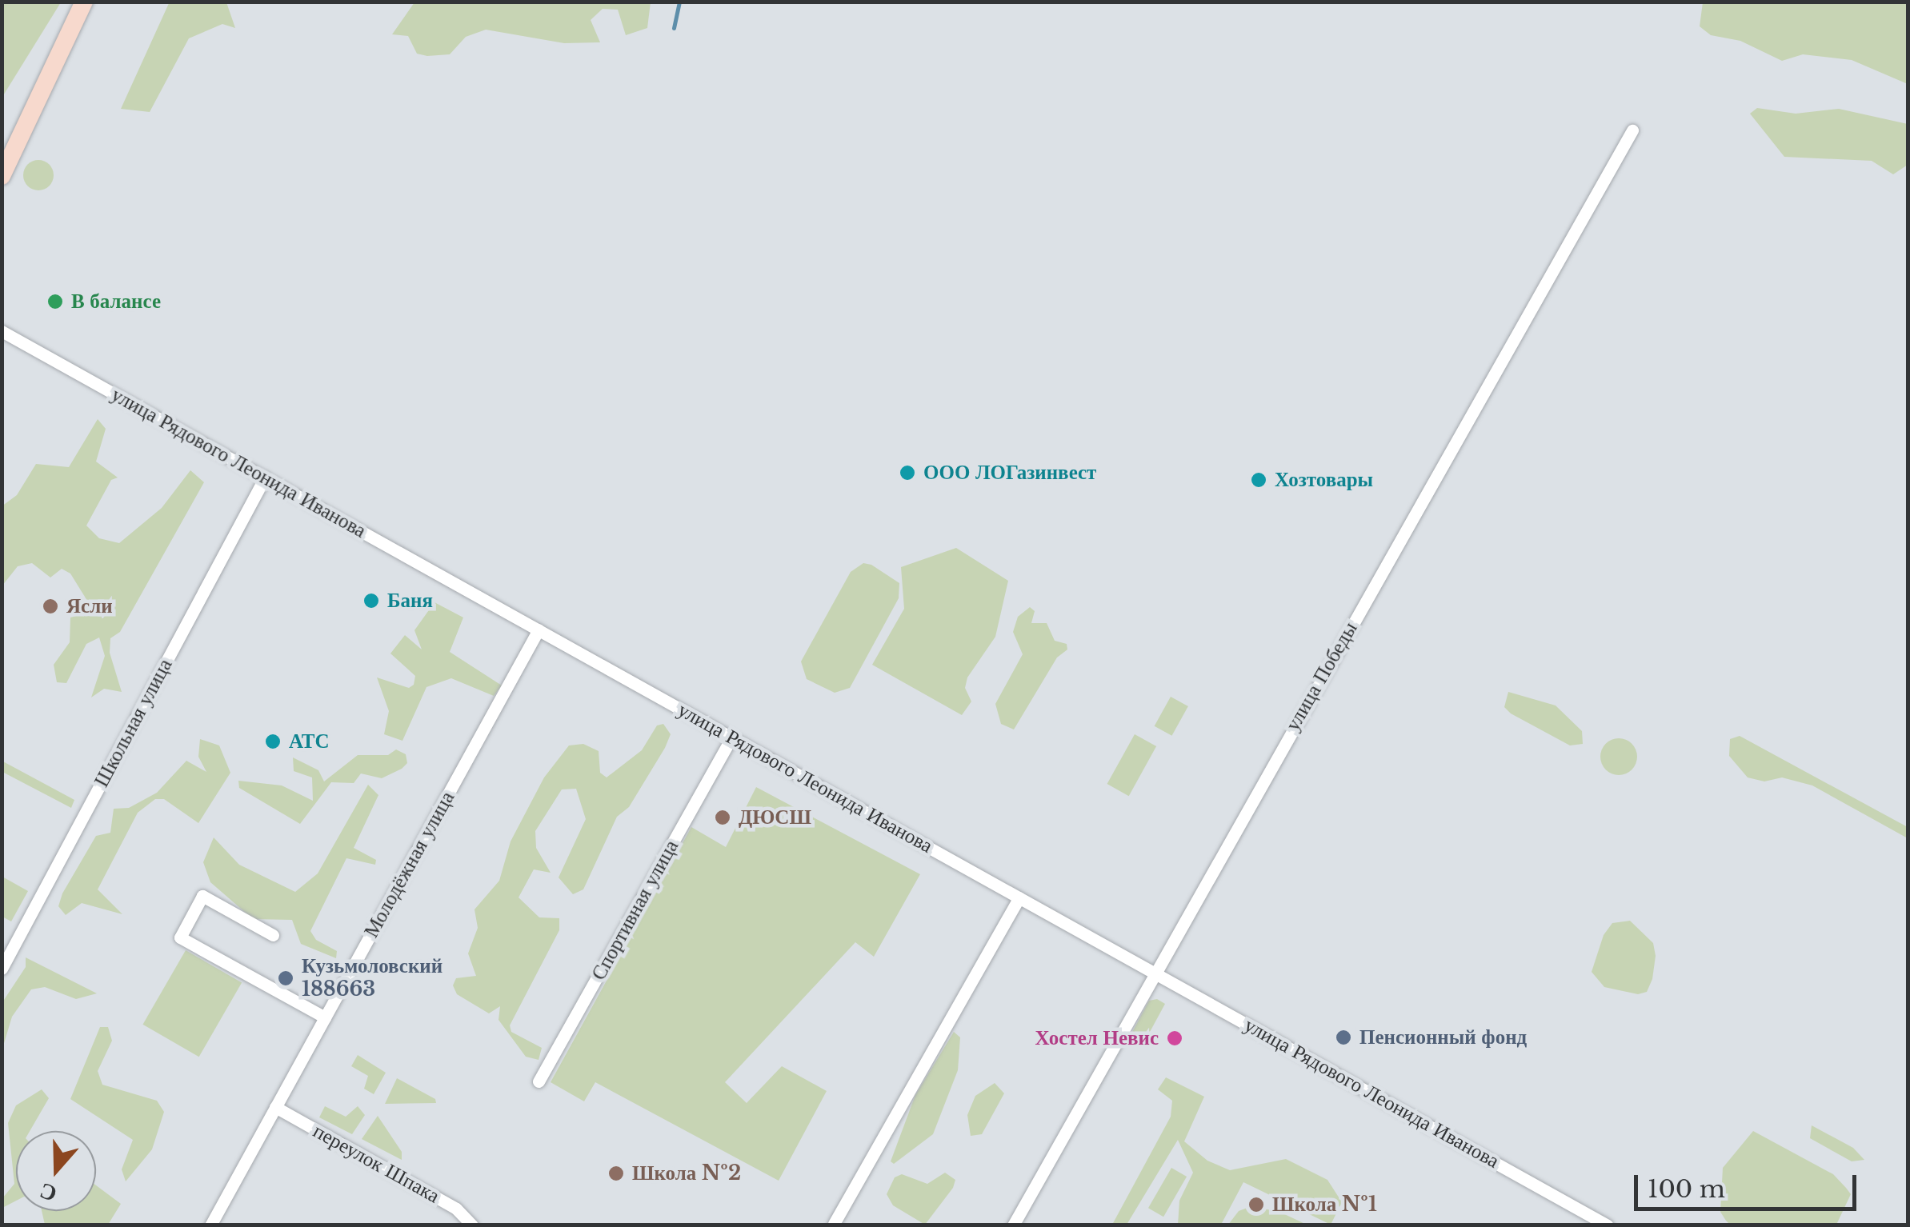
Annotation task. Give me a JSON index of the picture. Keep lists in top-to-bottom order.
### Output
{
  "streets": {
    "street": [
      "улица Рядового Леонида Иванова",
      "улица Победы",
      "Школьная улица",
      "Молодёжная улица",
      "Спортивная улица",
      "переулок Шпака"
    ]
  },
  "crossings": [
    ["улица Рядового Леонида Иванова", "улица Победы"],
    ["улица Рядового Леонида Иванова", "Школьная улица"],
    ["улица Рядового Леонида Иванова", "Молодёжная улица"],
    ["улица Рядового Леонида Иванова", "Спортивная улица"],
    ["Молодёжная улица", "переулок Шпака"]
  ],
  "places": [
    "В балансе",
    "ООО ЛОГазинвест",
    "Хозтовары",
    "Баня",
    "Ясли",
    "АТС",
    "ДЮСШ",
    "Кузьмоловский 188663",
    "Пенсионный фонд",
    "Хостел Невис",
    "Школа №2",
    "Школа №1"
  ],
  "scale_bar": "100 m",
  "north": "bottom"
}
